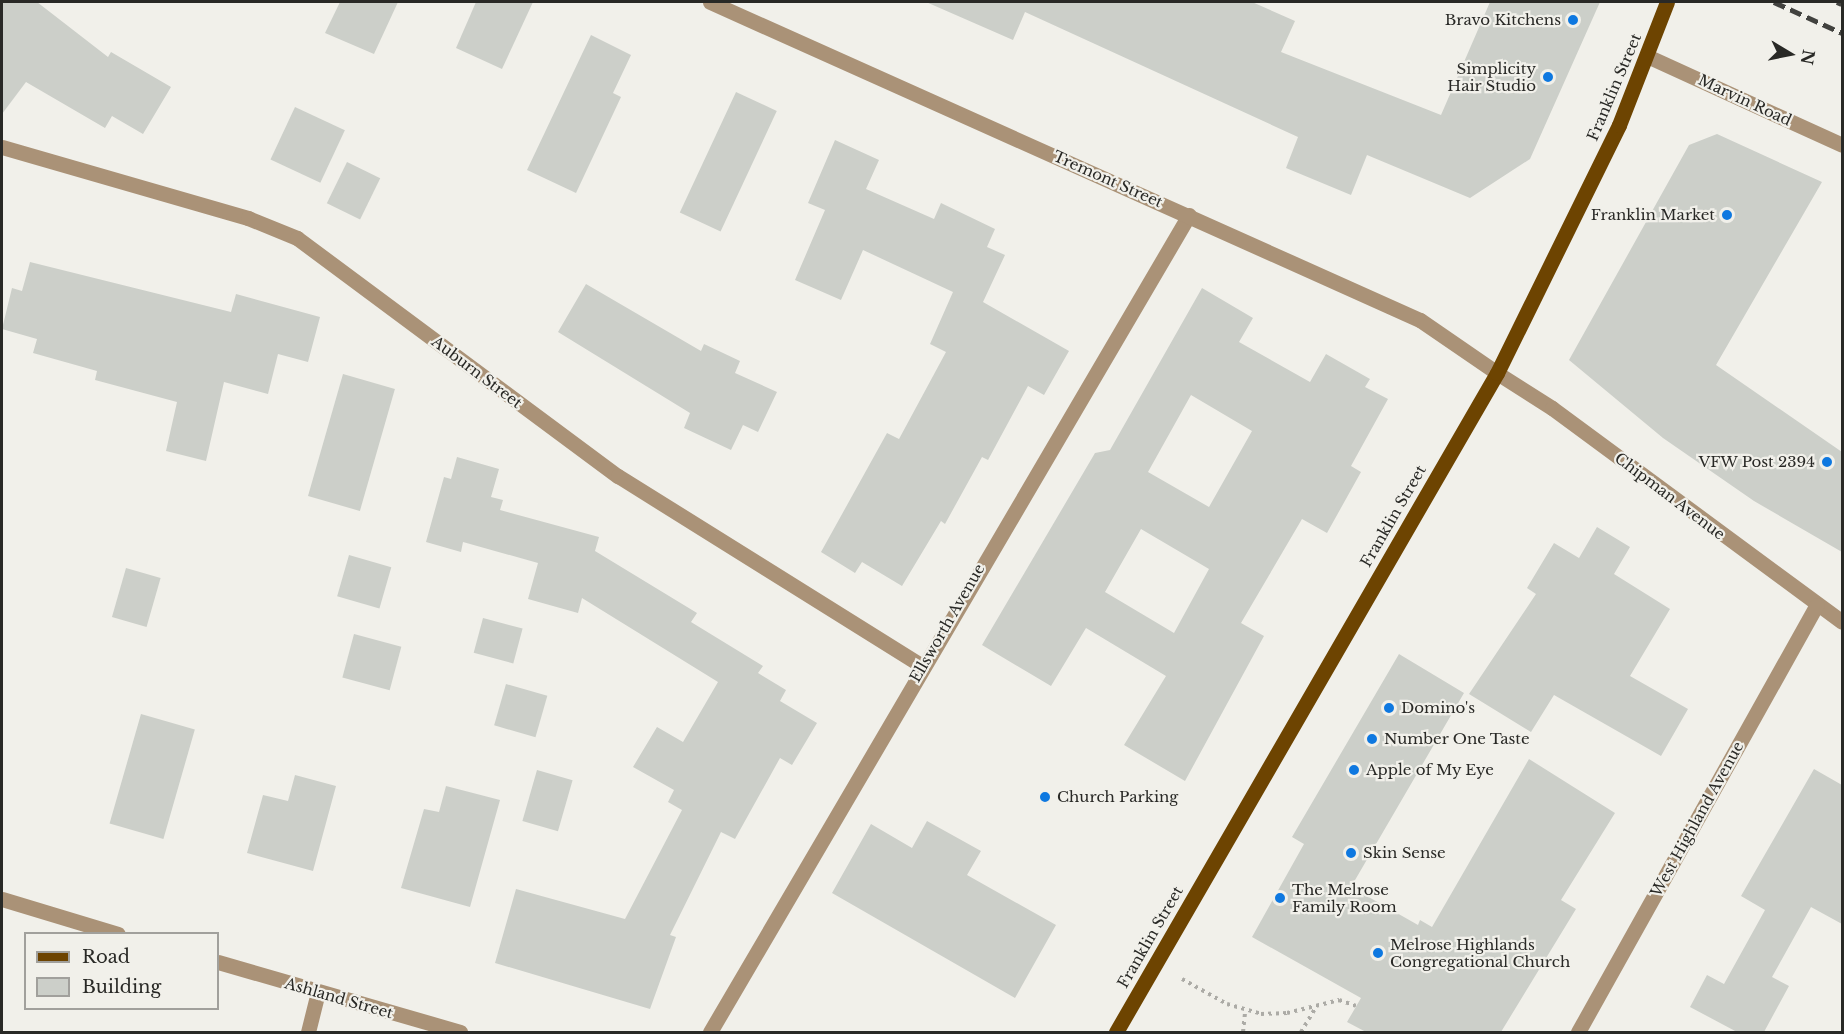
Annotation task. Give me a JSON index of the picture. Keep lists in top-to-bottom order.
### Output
{
  "streets": {
    "main road": ["Franklin Street"],
    "street": [
      "Marvin Road",
      "Tremont Street",
      "Auburn Street",
      "Chipman Avenue",
      "Ellsworth Avenue",
      "West Highland Avenue",
      "Ashland Street"
    ]
  },
  "crossings": [
    ["Franklin Street", "Marvin Road"],
    ["Franklin Street", "Tremont Street"],
    ["Franklin Street", "Chipman Avenue"],
    ["Tremont Street", "Chipman Avenue"],
    ["Tremont Street", "Ellsworth Avenue"],
    ["Auburn Street", "Ellsworth Avenue"],
    ["Chipman Avenue", "West Highland Avenue"]
  ],
  "places": [
    "Bravo Kitchens",
    "Simplicity Hair Studio",
    "Franklin Market",
    "VFW Post 2394",
    "Domino's",
    "Number One Taste",
    "Apple of My Eye",
    "Church Parking",
    "Skin Sense",
    "The Melrose Family Room",
    "Melrose Highlands Congregational Church"
  ],
  "legend": ["Road", "Building"],
  "north": "right"
}
